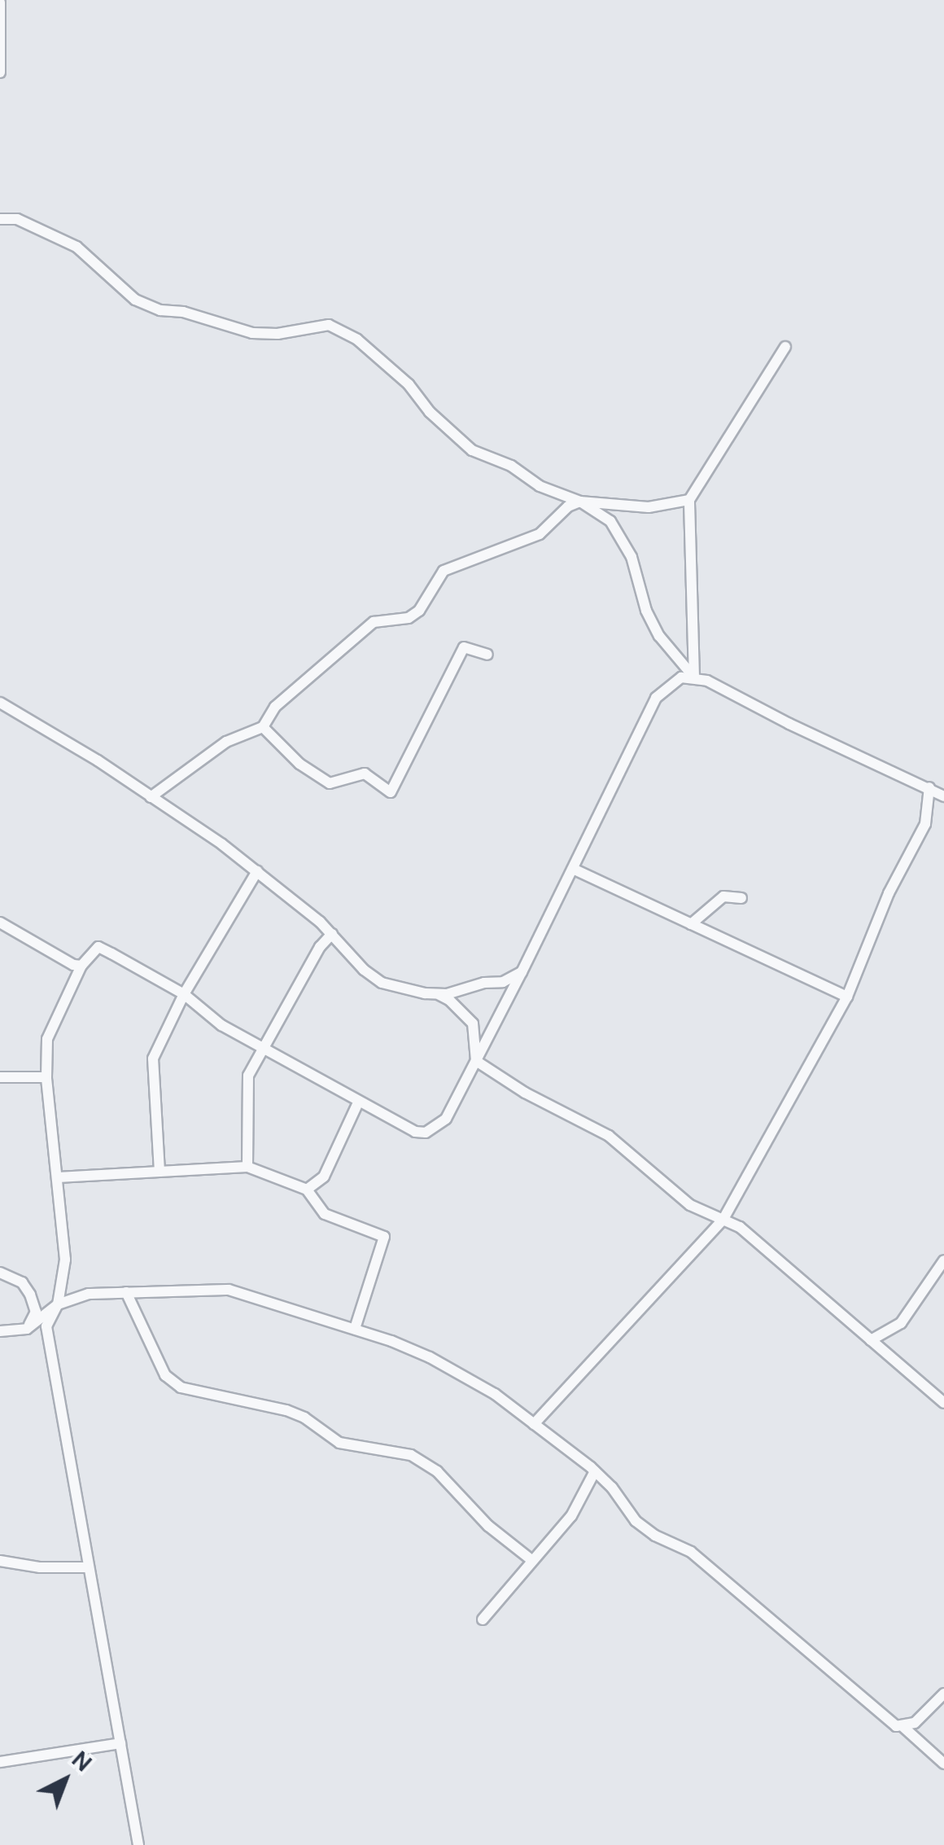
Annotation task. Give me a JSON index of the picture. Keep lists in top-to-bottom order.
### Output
{
  "north": "top right"
}
